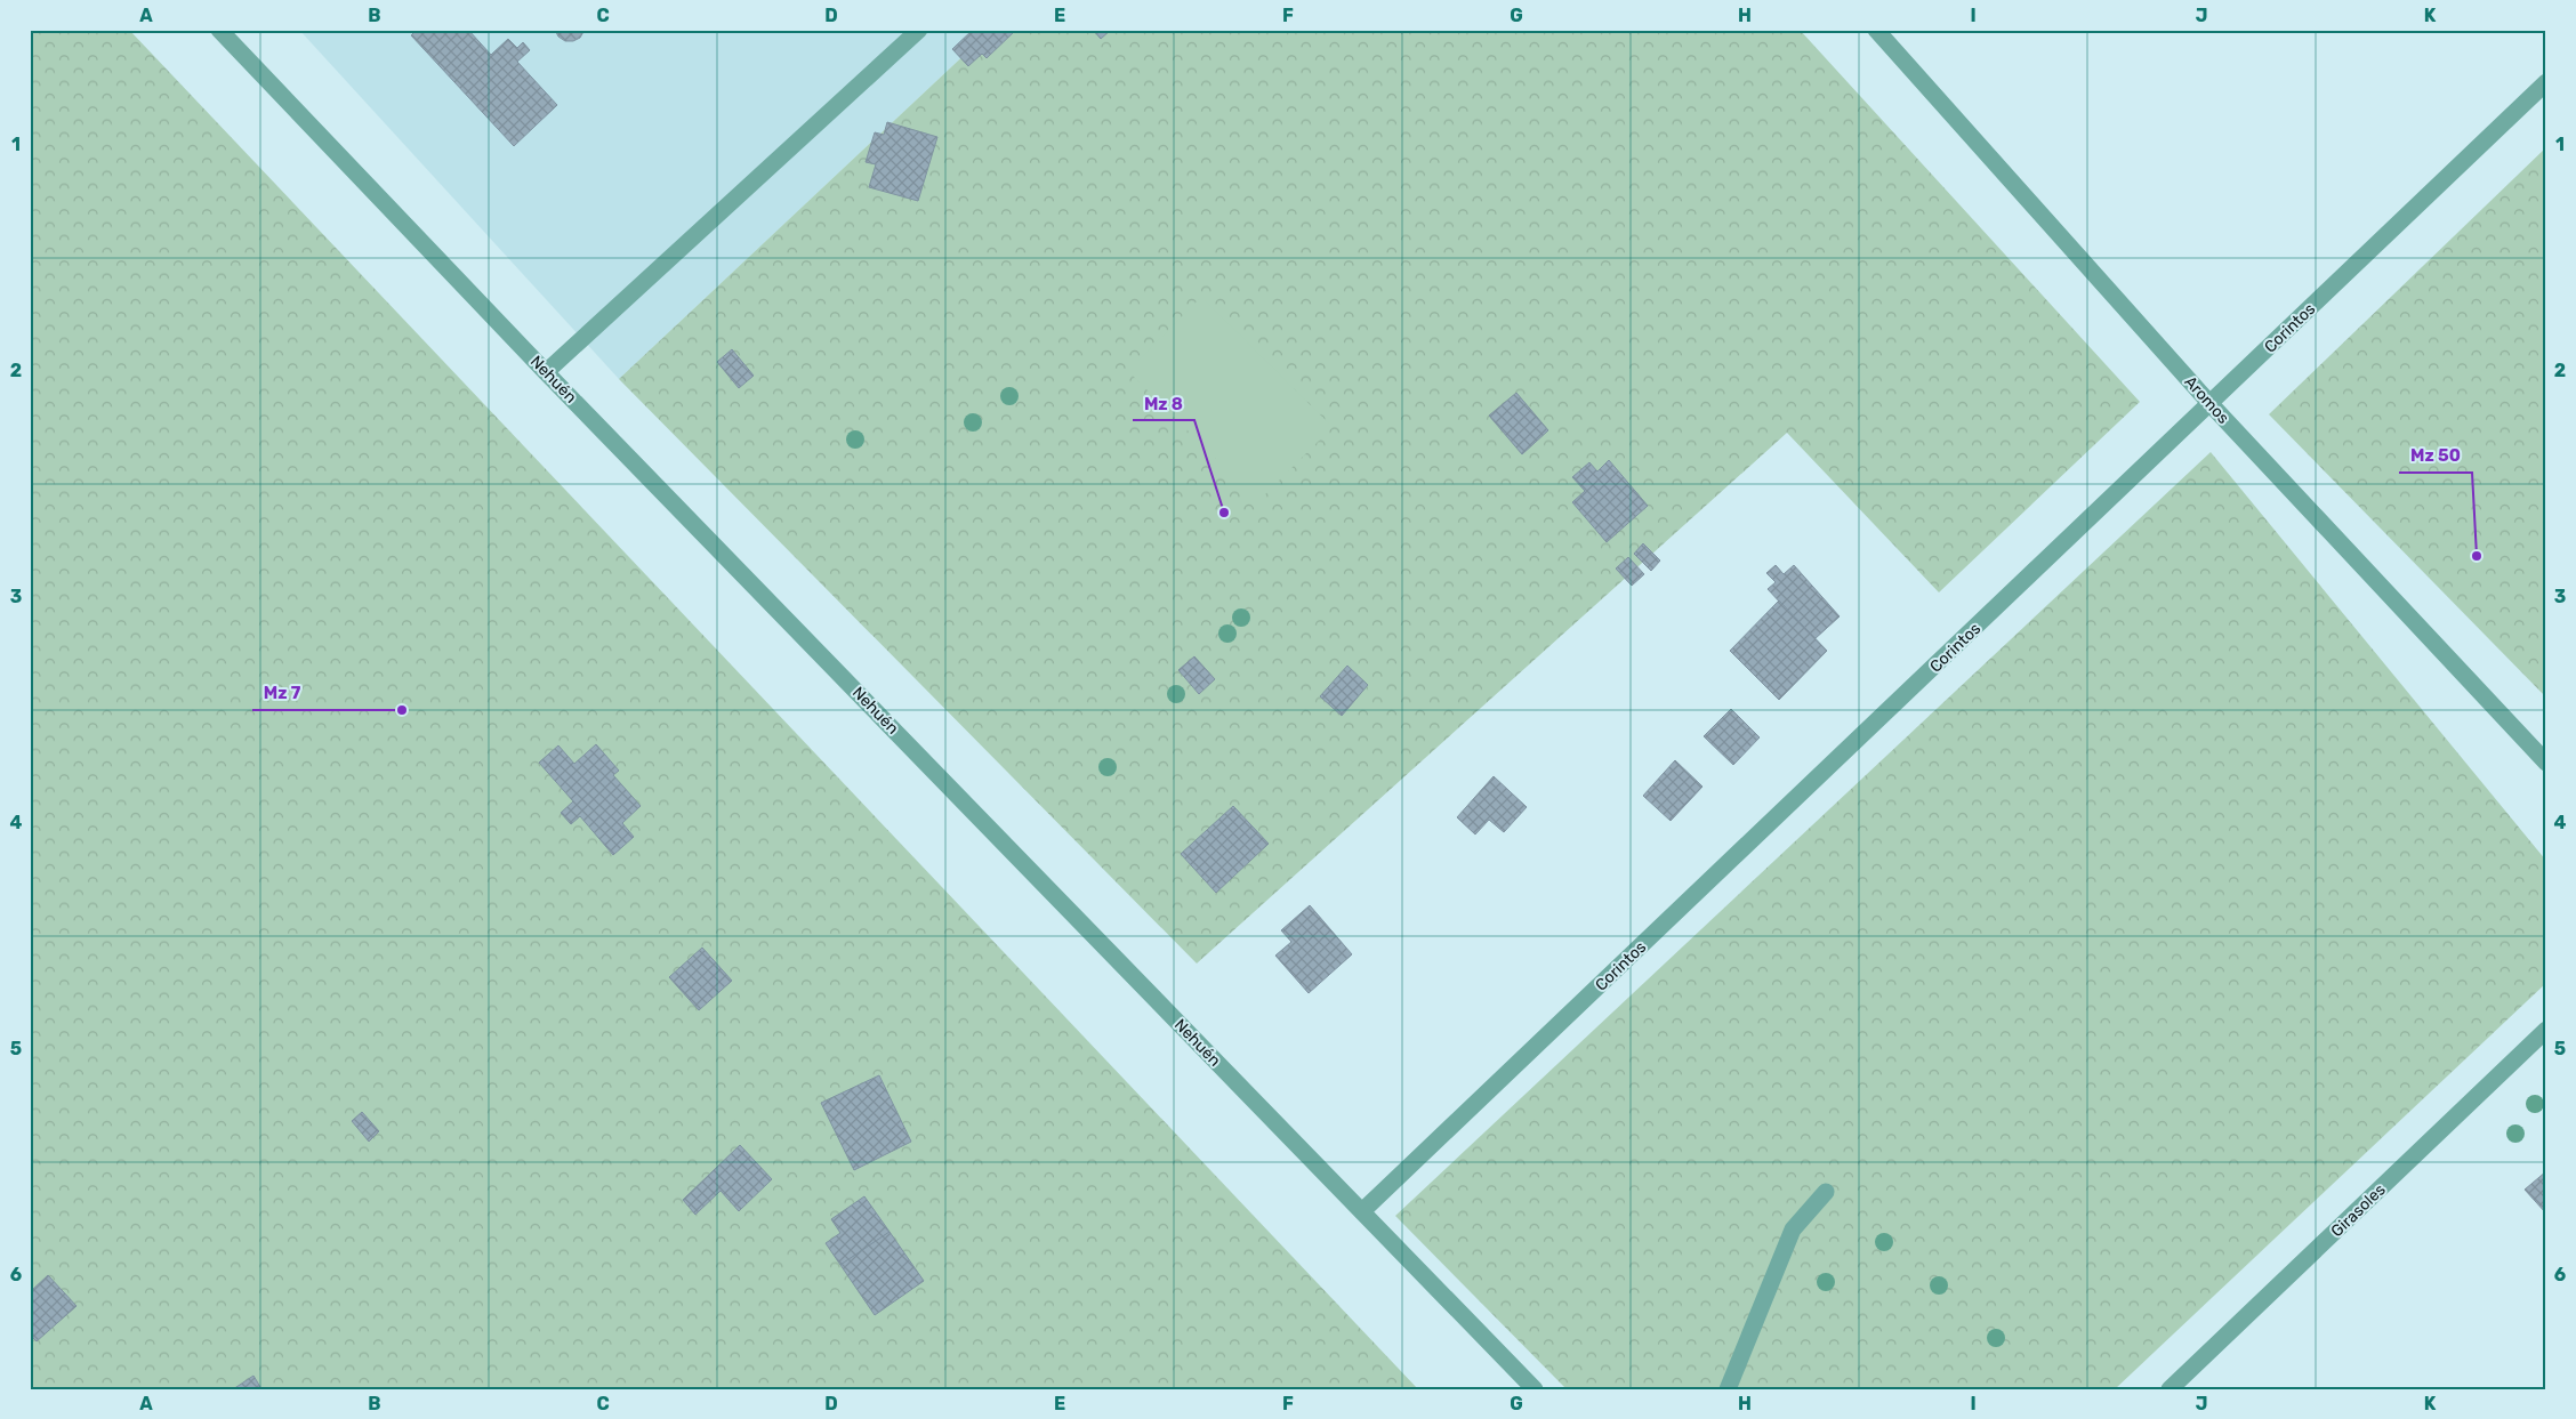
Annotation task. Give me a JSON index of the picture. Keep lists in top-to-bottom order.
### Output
{
  "streets": {
    "street": [
      "Corintos",
      "Nehuén",
      "Aromos",
      "Girasoles"
    ]
  },
  "crossings": [
    ["Corintos", "Nehuén"],
    ["Corintos", "Aromos"]
  ],
  "places": ["Mz 8", "Mz 50", "Mz 7"],
  "grid": {
    "columns": [
      "A",
      "B",
      "C",
      "D",
      "E",
      "F",
      "G",
      "H",
      "I",
      "J",
      "K"
    ],
    "rows": [
      "1",
      "2",
      "3",
      "4",
      "5",
      "6"
    ]
  }
}
